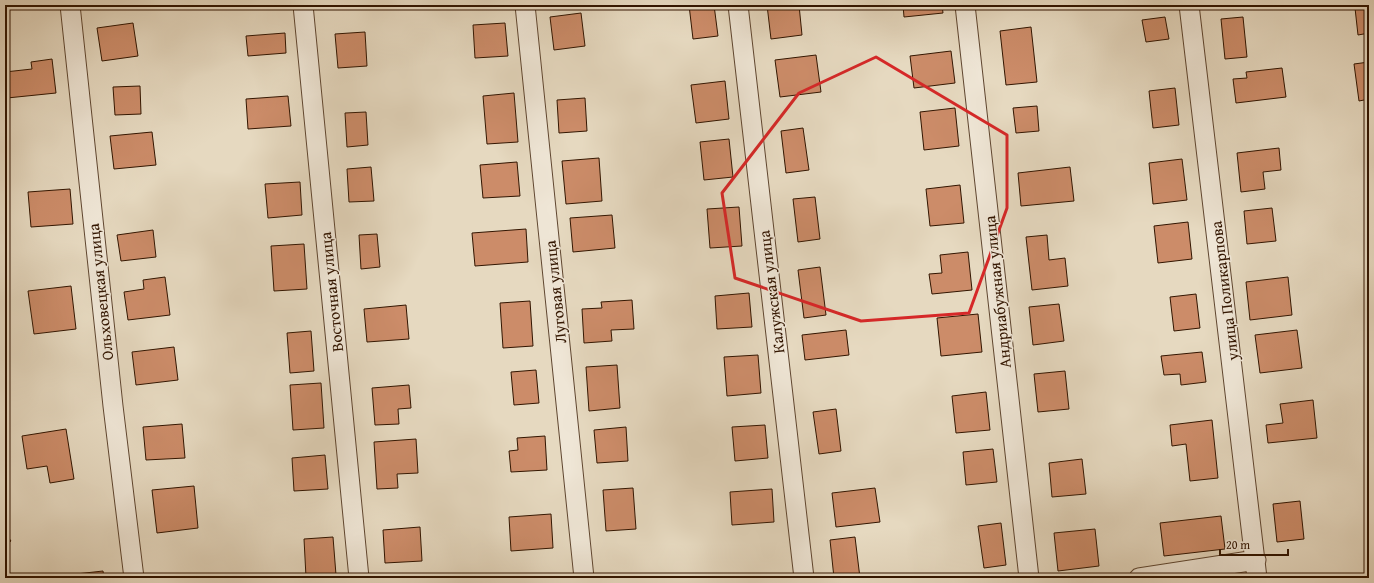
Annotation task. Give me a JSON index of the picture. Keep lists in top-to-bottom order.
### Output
{
  "streets": {
    "street": [
      "улица Поликарпова",
      "Ольховецкая улица",
      "Восточная улица",
      "Луговая улица",
      "Калужская улица",
      "Андриабужная улица"
    ]
  },
  "scale_bar": "20 m"
}
